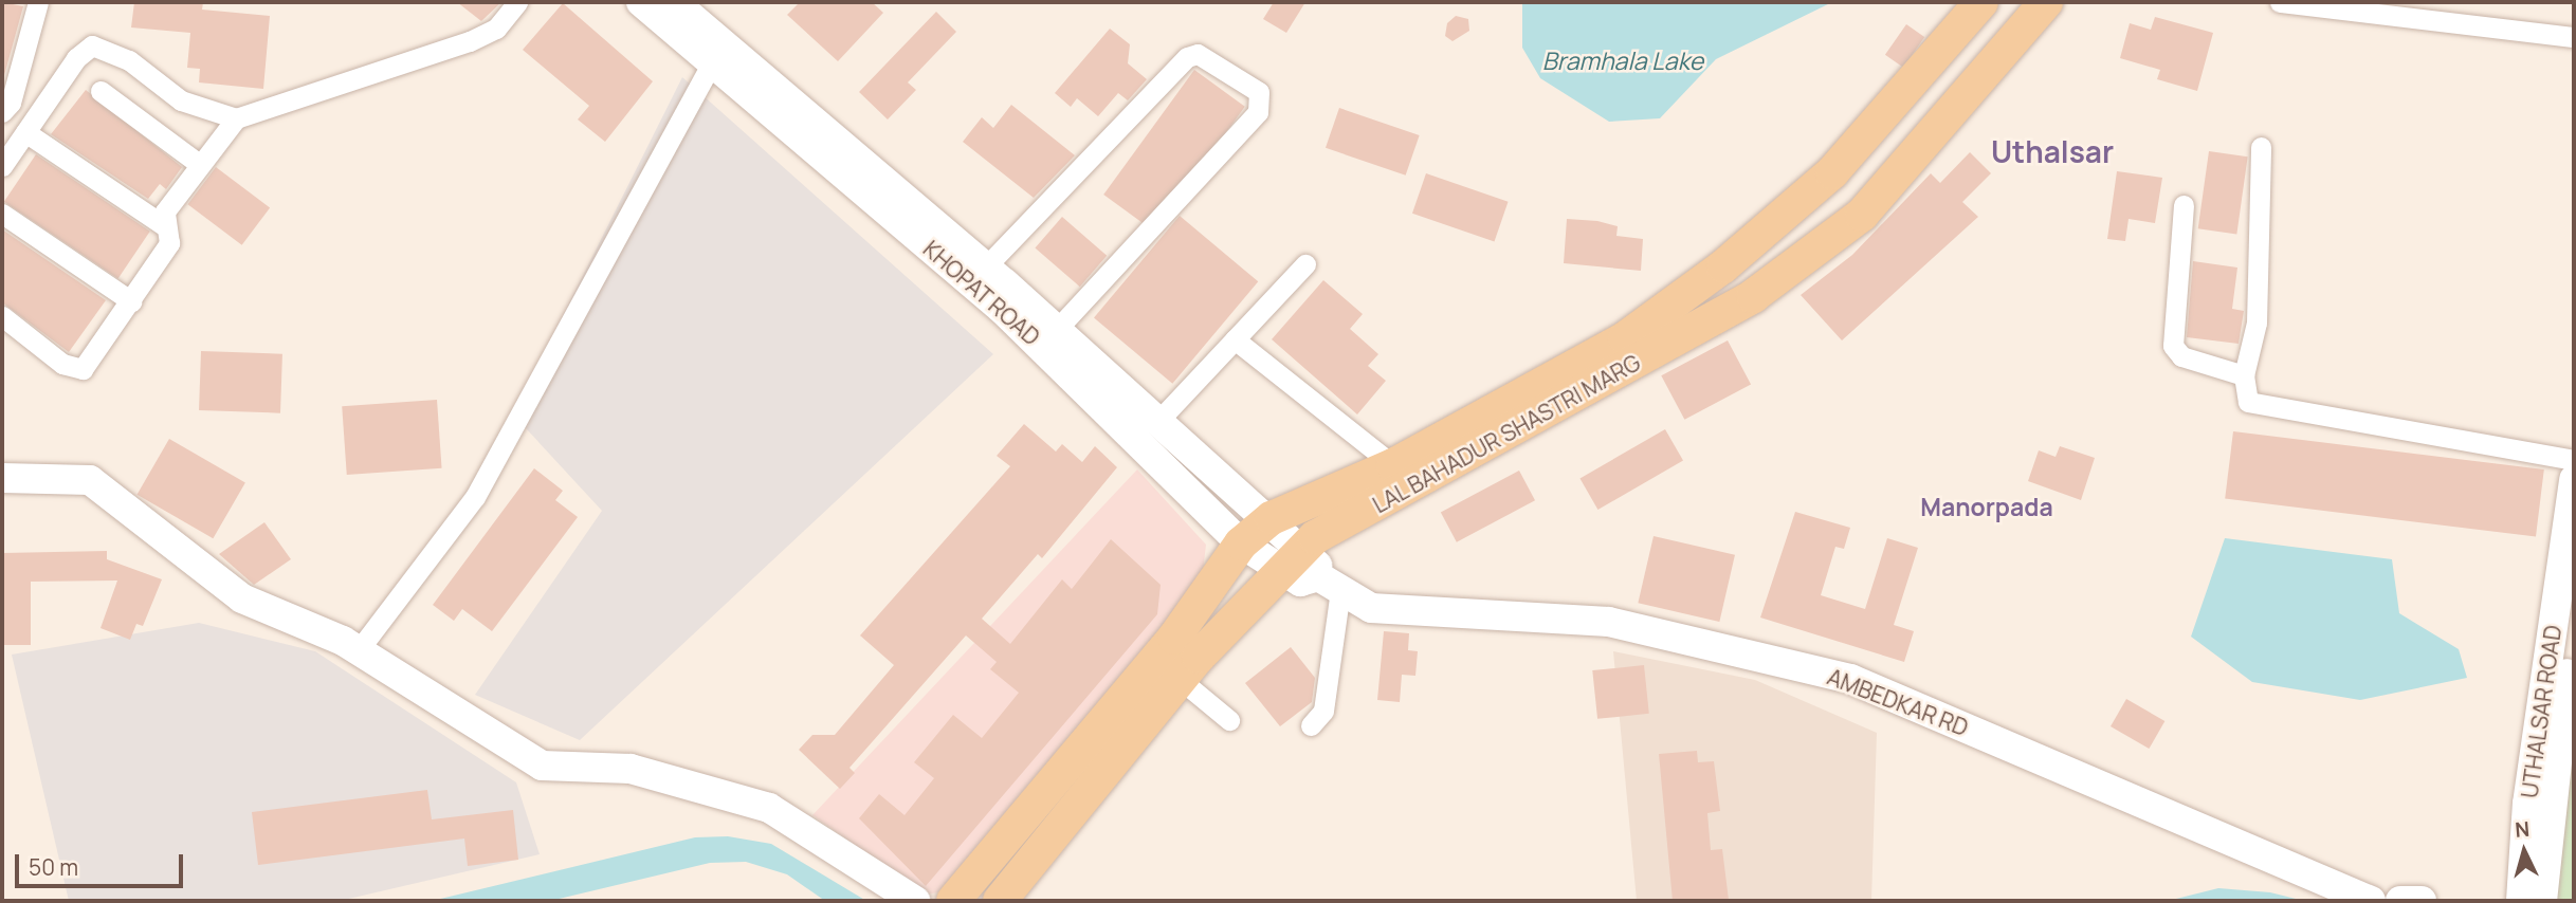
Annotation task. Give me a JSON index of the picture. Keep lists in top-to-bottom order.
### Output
{
  "streets": {
    "main road": [
      "KHOPAT ROAD",
      "LAL BAHADUR SHASTRI MARG",
      "AMBEDKAR RD",
      "UTHALSAR ROAD"
    ]
  },
  "crossings": [
    ["KHOPAT ROAD", "LAL BAHADUR SHASTRI MARG"],
    ["KHOPAT ROAD", "AMBEDKAR RD"],
    ["LAL BAHADUR SHASTRI MARG", "AMBEDKAR RD"]
  ],
  "districts": ["Uthalsar", "Manorpada"],
  "water": ["Bramhala Lake"],
  "scale_bar": "50 m",
  "north": "top"
}
